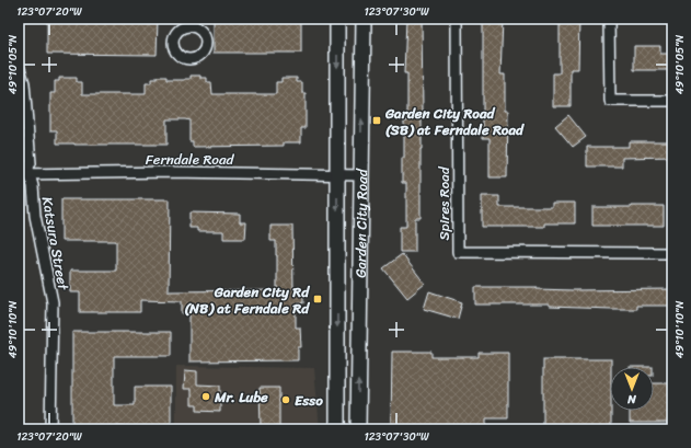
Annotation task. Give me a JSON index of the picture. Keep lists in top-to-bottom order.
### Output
{
  "streets": {
    "main road": ["Garden City Road"],
    "street": ["Ferndale Road", "Spires Road", "Katsura Street"]
  },
  "crossings": [
    ["Ferndale Road", "Garden City Road"],
    ["Ferndale Road", "Katsura Street"]
  ],
  "places": {
    "transit": ["Garden City Road (SB) at Ferndale Road", "Garden City Rd (NB) at Ferndale Rd"],
    "other": ["Mr. Lube", "Esso"]
  },
  "north": "bottom",
  "coordinates": [
    "123°07'20\"W",
    "123°07'30\"W",
    "49°10'05\"N",
    "49°10'10\"N"
  ]
}
